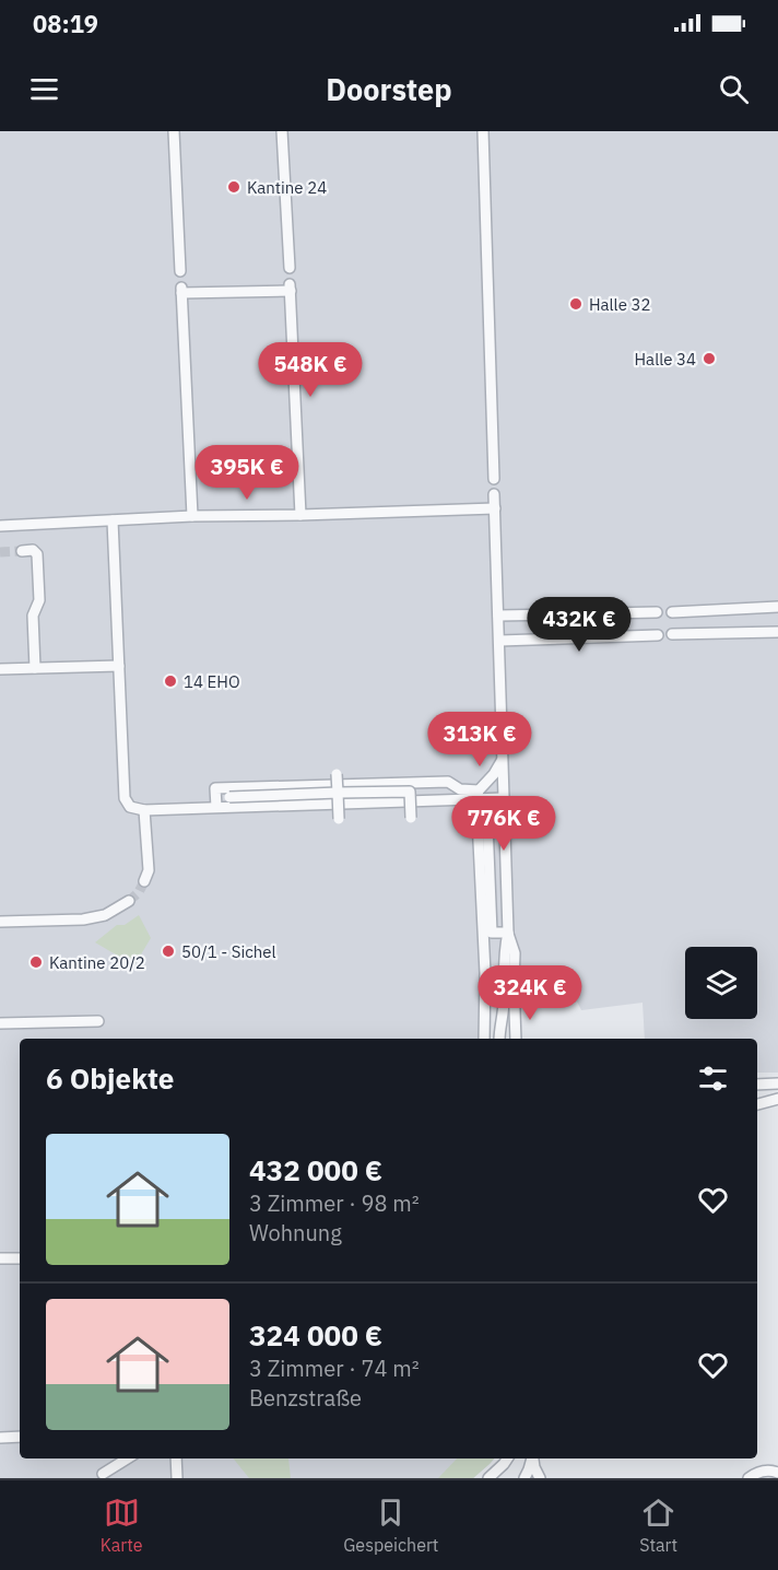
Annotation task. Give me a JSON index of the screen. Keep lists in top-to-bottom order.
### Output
{
  "places": [
    "Kantine 24",
    "Halle 32",
    "Halle 34",
    "14 EHO",
    "50/1 - Sichel",
    "Kantine 20/2"
  ],
  "page": {
    "status": "08:19",
    "header": "Doorstep",
    "price": [
      "548K €",
      "395K €",
      "432K €",
      "313K €",
      "776K €",
      "324K €"
    ],
    "heading": "6 Objekte",
    "list": [
      {
        "name": "432 000 €",
        "note": "3 Zimmer · 98 m² · Wohnung"
      },
      {
        "name": "324 000 €",
        "note": "3 Zimmer · 74 m² · Benzstraße"
      }
    ],
    "tabs": ["Karte", "Gespeichert", "Start"]
  }
}
